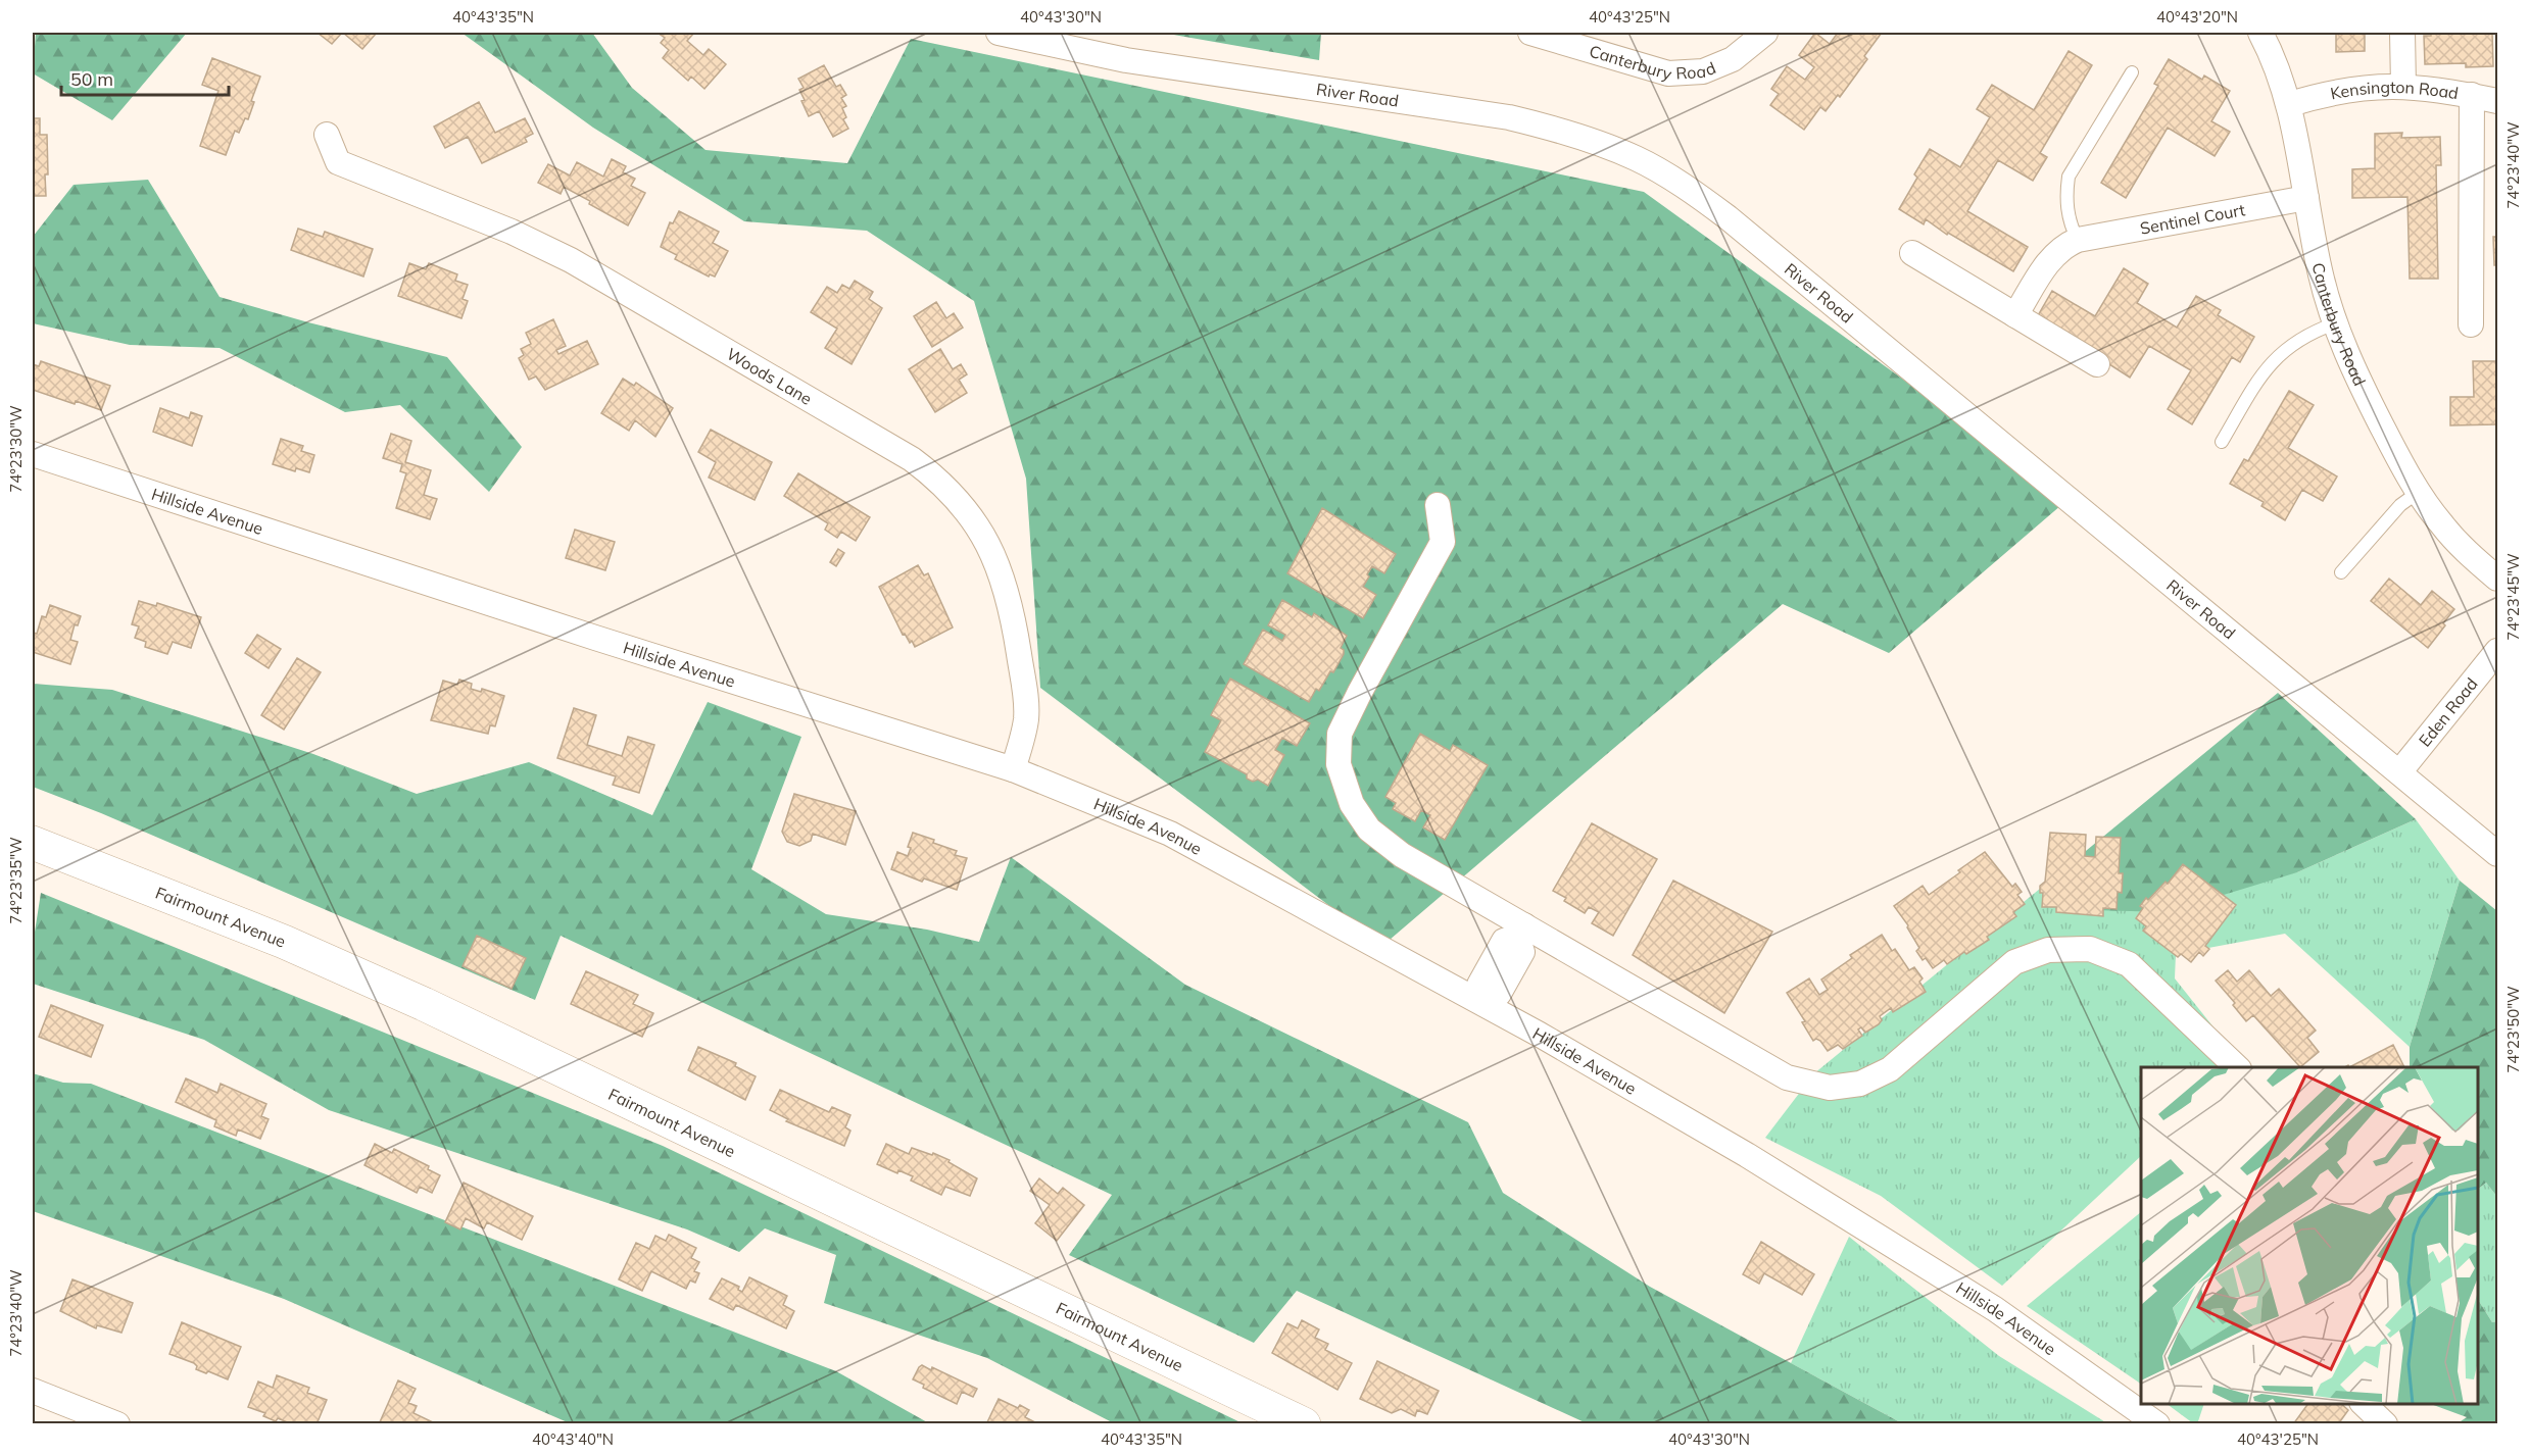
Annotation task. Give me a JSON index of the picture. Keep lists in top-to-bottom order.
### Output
{
  "streets": {
    "main road": ["Fairmount Avenue"],
    "street": [
      "Canterbury Road",
      "River Road",
      "Kensington Road",
      "Sentinel Court",
      "Woods Lane",
      "Hillside Avenue",
      "Eden Road"
    ]
  },
  "crossings": [
    ["Canterbury Road", "Kensington Road"],
    ["Canterbury Road", "Sentinel Court"],
    ["River Road", "Eden Road"],
    ["Woods Lane", "Hillside Avenue"]
  ],
  "scale_bar": "50 m",
  "coordinates": [
    "40°43'35\"N",
    "40°43'30\"N",
    "40°43'25\"N",
    "40°43'20\"N",
    "74°23'40\"W",
    "74°23'30\"W",
    "74°23'45\"W",
    "74°23'35\"W",
    "74°23'50\"W",
    "40°43'40\"N"
  ]
}
